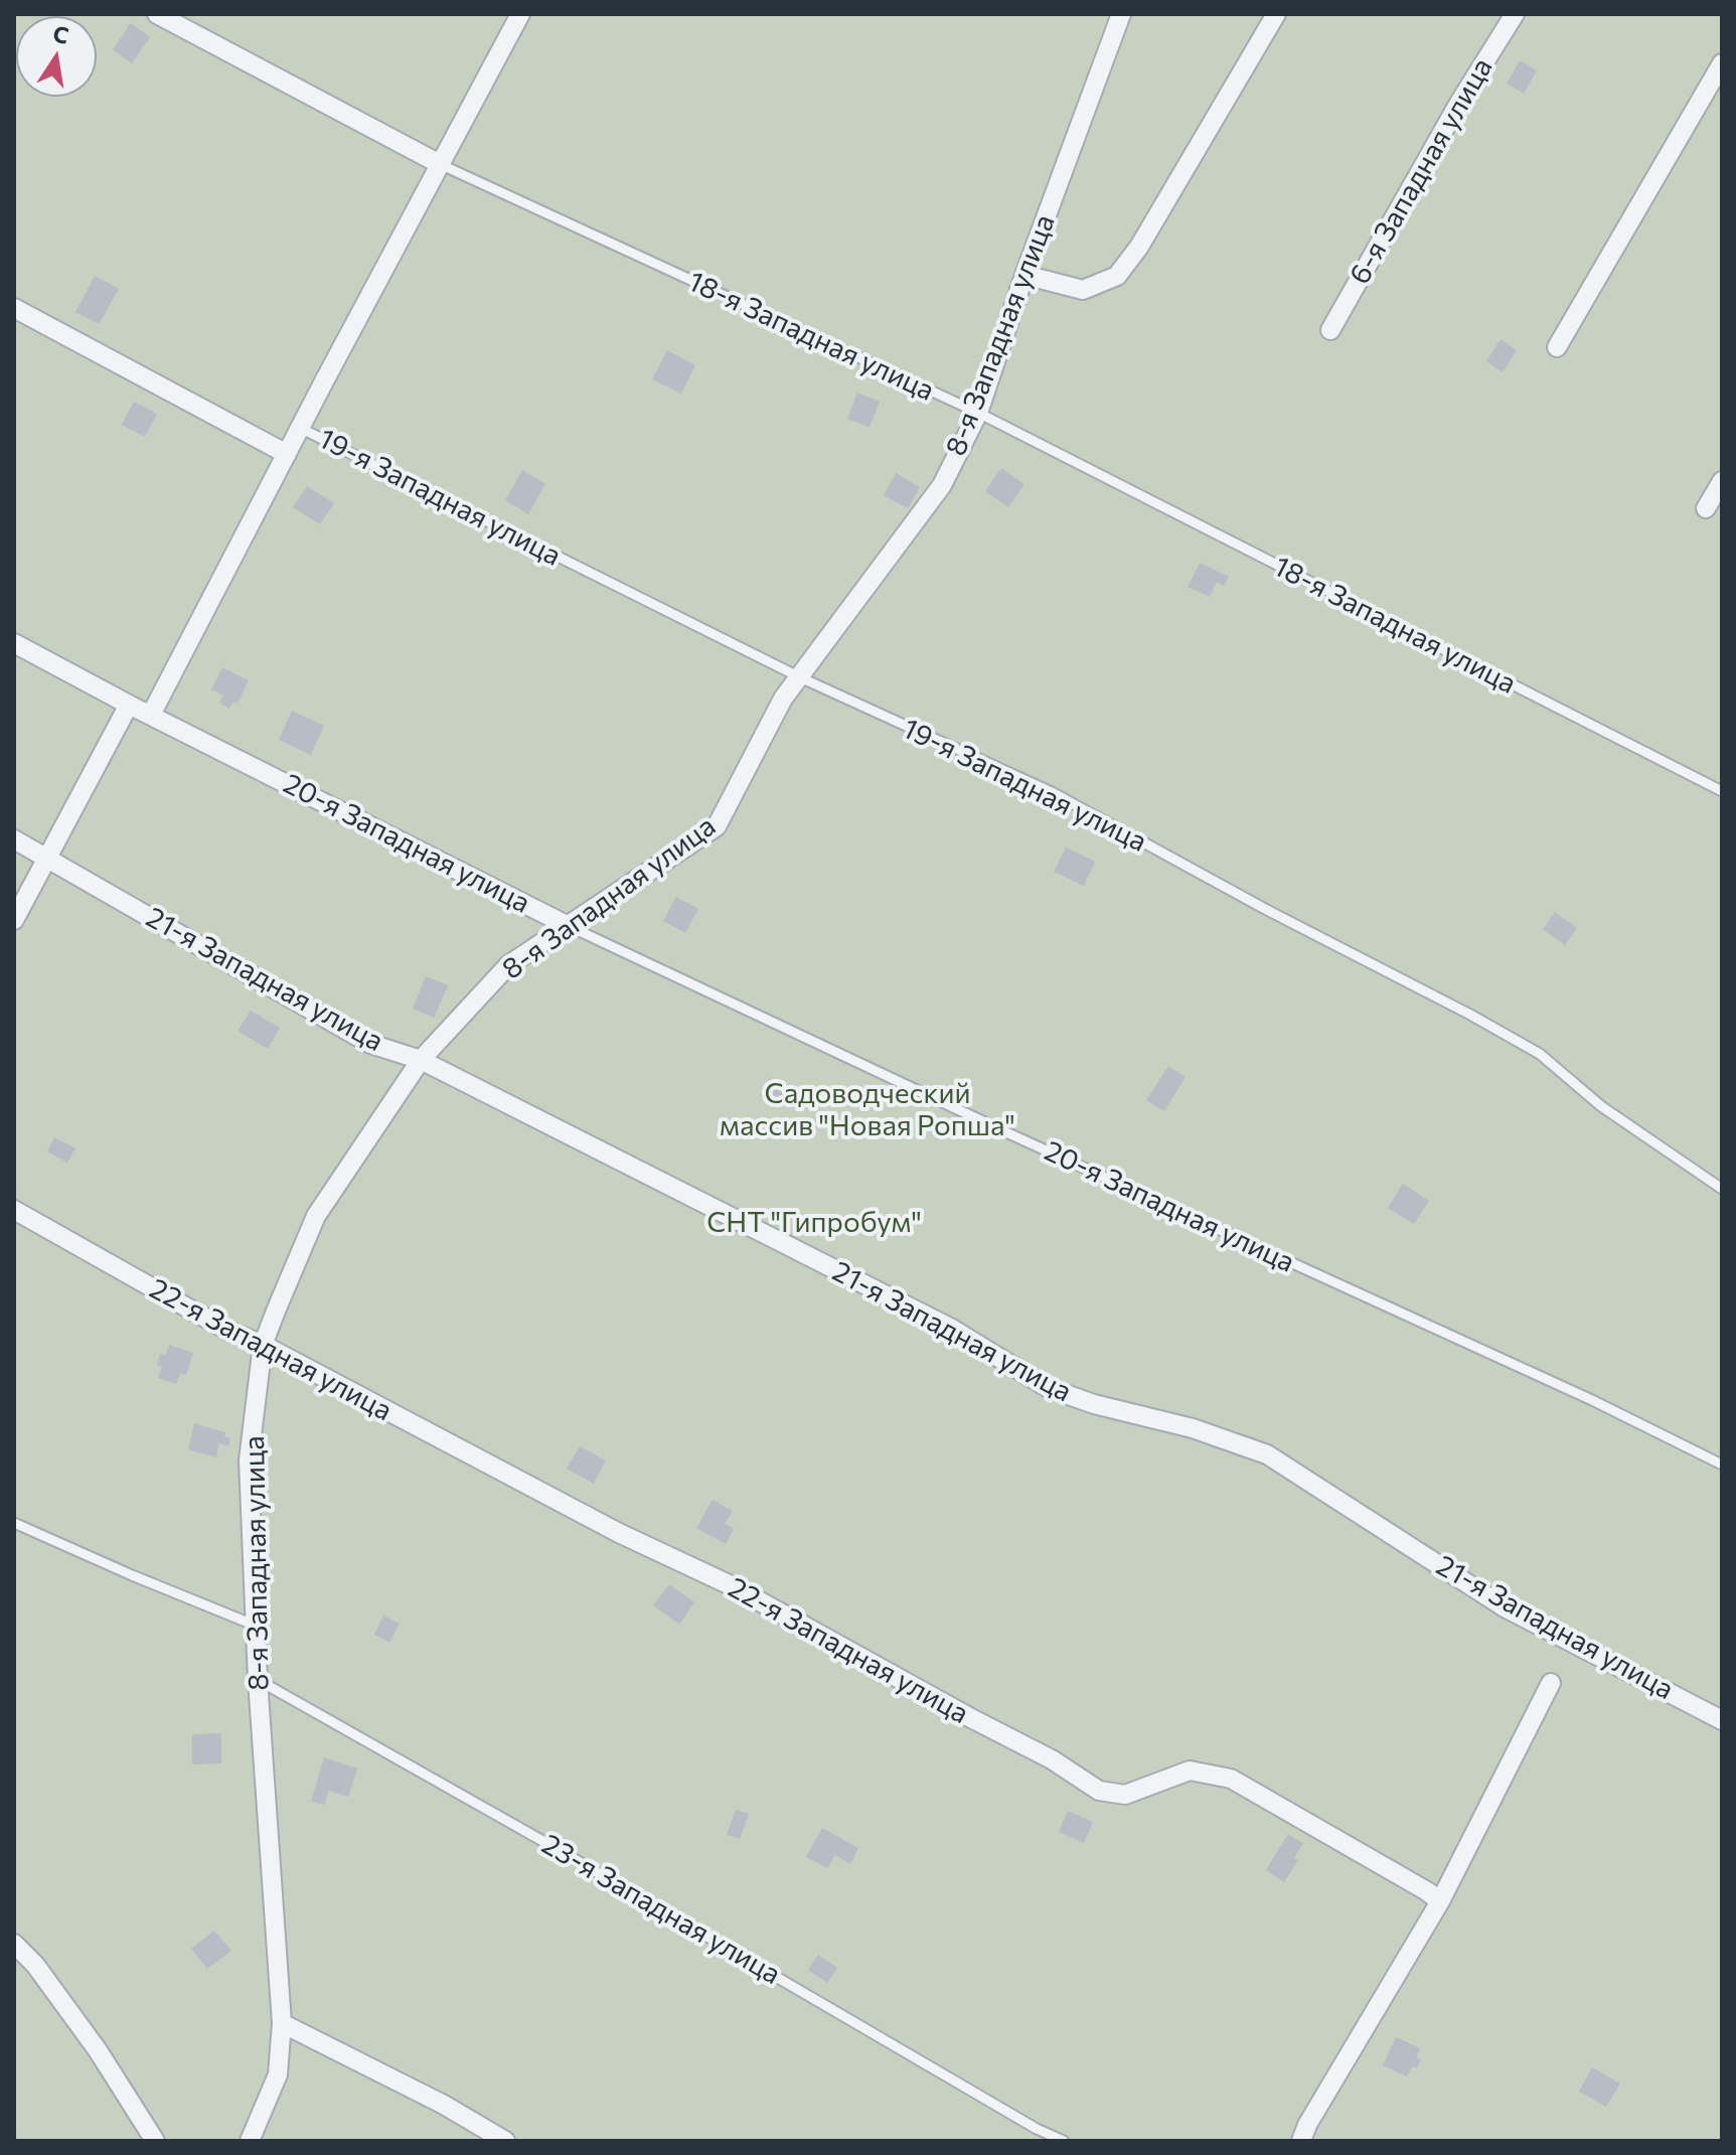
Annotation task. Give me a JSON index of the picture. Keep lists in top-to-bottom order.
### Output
{
  "streets": {
    "street": [
      "6-я Западная улица",
      "8-я Западная улица",
      "18-я Западная улица",
      "19-я Западная улица",
      "20-я Западная улица",
      "21-я Западная улица",
      "22-я Западная улица"
    ],
    "lane": ["23-я Западная улица"]
  },
  "crossings": [
    ["8-я Западная улица", "18-я Западная улица"],
    ["8-я Западная улица", "19-я Западная улица"],
    ["8-я Западная улица", "20-я Западная улица"],
    ["8-я Западная улица", "21-я Западная улица"],
    ["8-я Западная улица", "22-я Западная улица"],
    ["8-я Западная улица", "23-я Западная улица"]
  ],
  "parks": ["Садоводческий массив \"Новая Ропша\"", "СНТ \"Гипробум\""],
  "north": "top"
}
